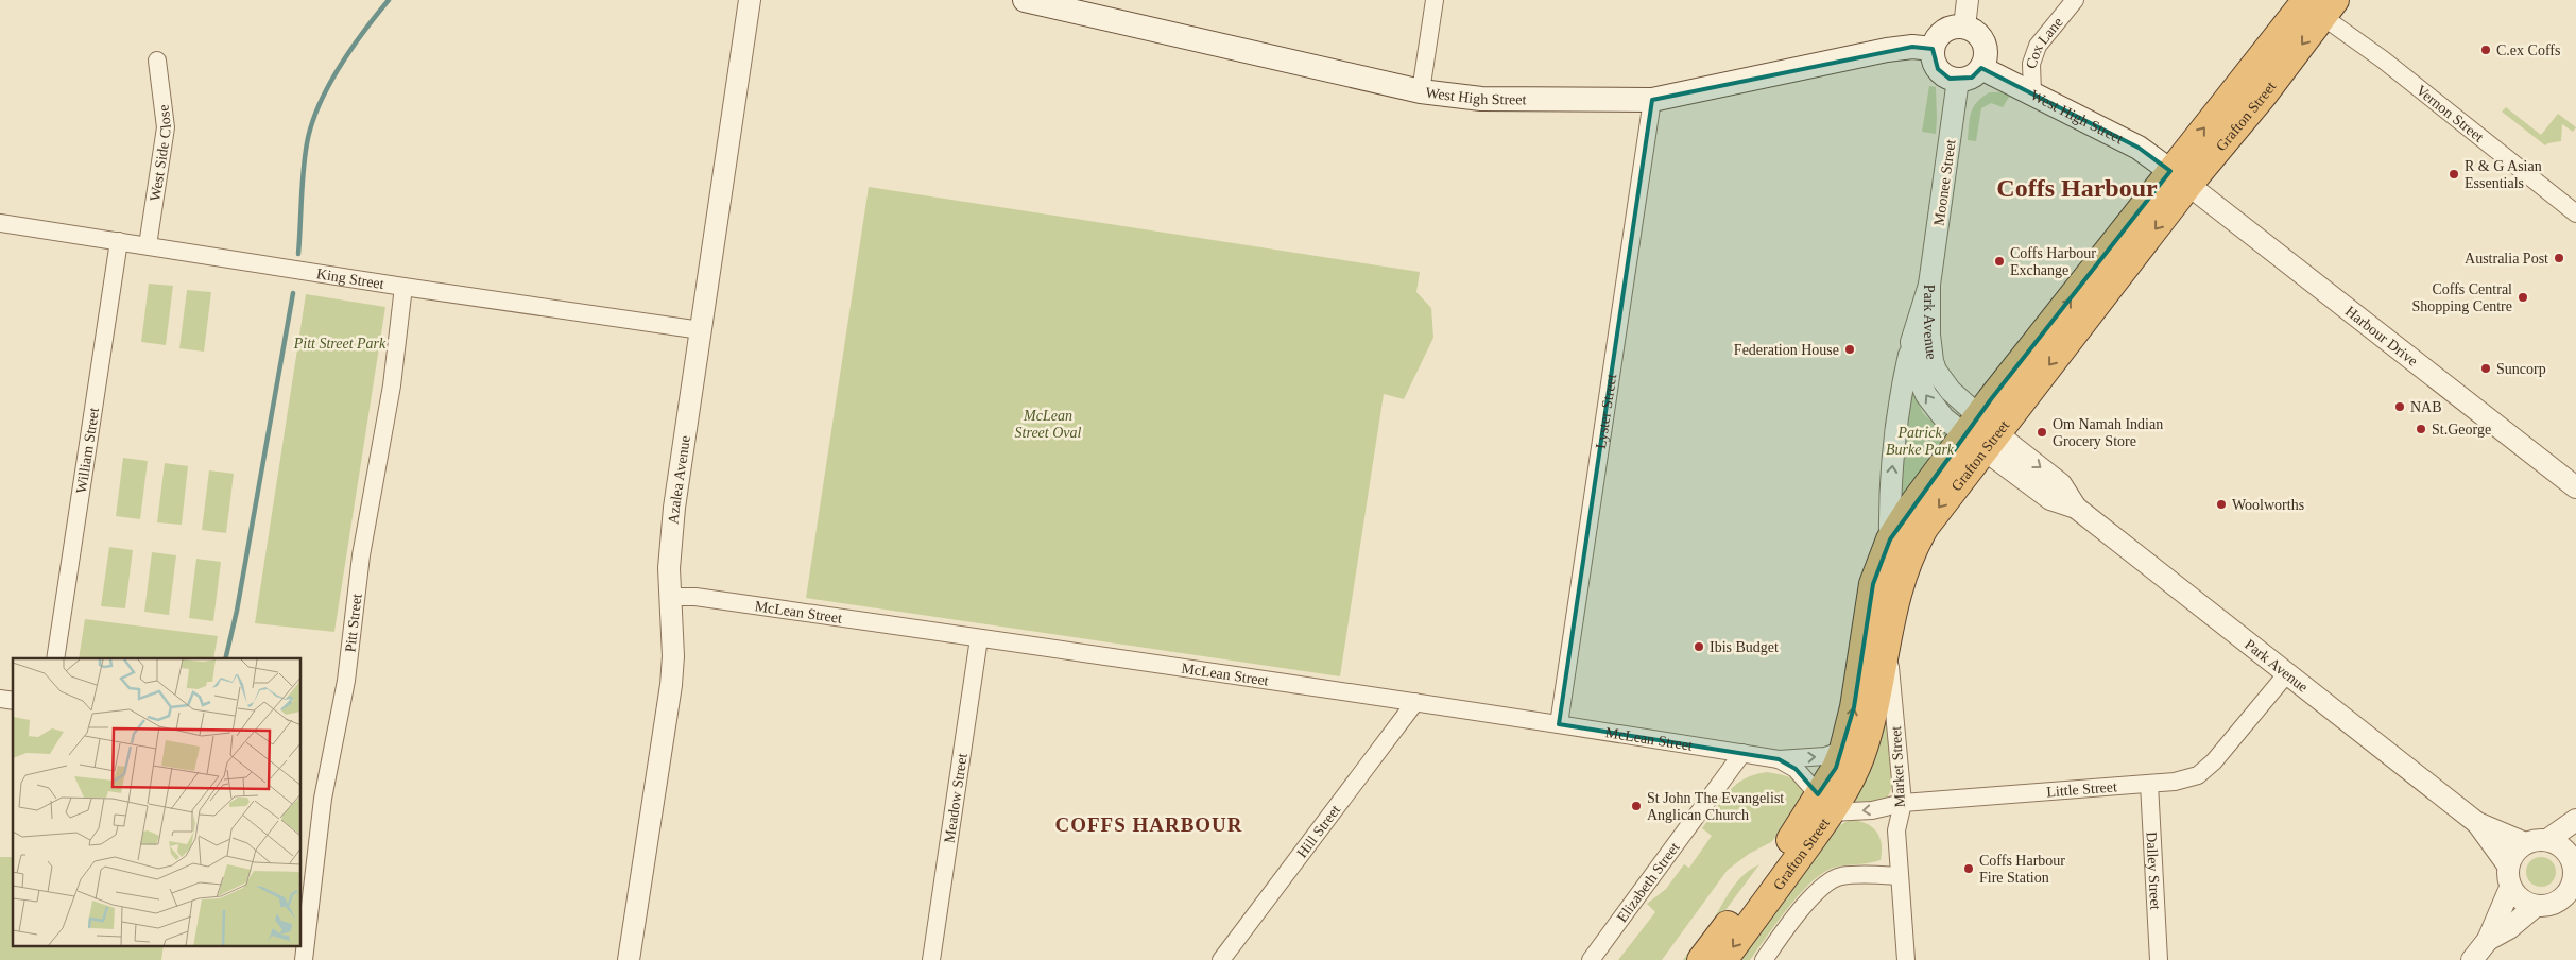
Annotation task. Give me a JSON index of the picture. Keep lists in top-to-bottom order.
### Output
{
  "streets": {
    "highway": ["Grafton Street"],
    "main road": ["West High Street"],
    "street": [
      "Cox Lane",
      "Vernon Street",
      "West Side Close",
      "Moonee Street",
      "King Street",
      "Park Avenue",
      "Harbour Drive",
      "Lyster Street",
      "William Street",
      "Azalea Avenue",
      "McLean Street",
      "Pitt Street",
      "Market Street",
      "Little Street",
      "Meadow Street",
      "Hill Street",
      "Dalley Street",
      "Elizabeth Street"
    ]
  },
  "crossings": [
    ["Cox Lane", "West High Street"],
    ["West High Street", "Grafton Street"],
    ["West High Street", "Moonee Street"],
    ["West High Street", "Harbour Drive"],
    ["West High Street", "Lyster Street"],
    ["Vernon Street", "Grafton Street"],
    ["Grafton Street", "Park Avenue"],
    ["Grafton Street", "Harbour Drive"],
    ["Grafton Street", "McLean Street"],
    ["Grafton Street", "Market Street"],
    ["Grafton Street", "Little Street"],
    ["West Side Close", "King Street"],
    ["Moonee Street", "Park Avenue"],
    ["King Street", "William Street"],
    ["King Street", "Azalea Avenue"],
    ["King Street", "Pitt Street"],
    ["Park Avenue", "Little Street"],
    ["Lyster Street", "McLean Street"],
    ["Azalea Avenue", "McLean Street"],
    ["McLean Street", "Little Street"],
    ["McLean Street", "Meadow Street"],
    ["McLean Street", "Hill Street"],
    ["McLean Street", "Elizabeth Street"],
    ["Market Street", "Little Street"],
    ["Little Street", "Dalley Street"]
  ],
  "districts": ["Coffs Harbour", "COFFS HARBOUR"],
  "parks": ["Pitt Street Park", "McLean Street Oval", "Patrick Burke Park"],
  "places": [
    "C.ex Coffs",
    "R & G Asian Essentials",
    "Australia Post",
    "Coffs Harbour Exchange",
    "Coffs Central Shopping Centre",
    "Federation House",
    "Suncorp",
    "NAB",
    "St.George",
    "Om Namah Indian Grocery Store",
    "Woolworths",
    "Ibis Budget",
    "St John The Evangelist Anglican Church",
    "Coffs Harbour Fire Station"
  ]
}
